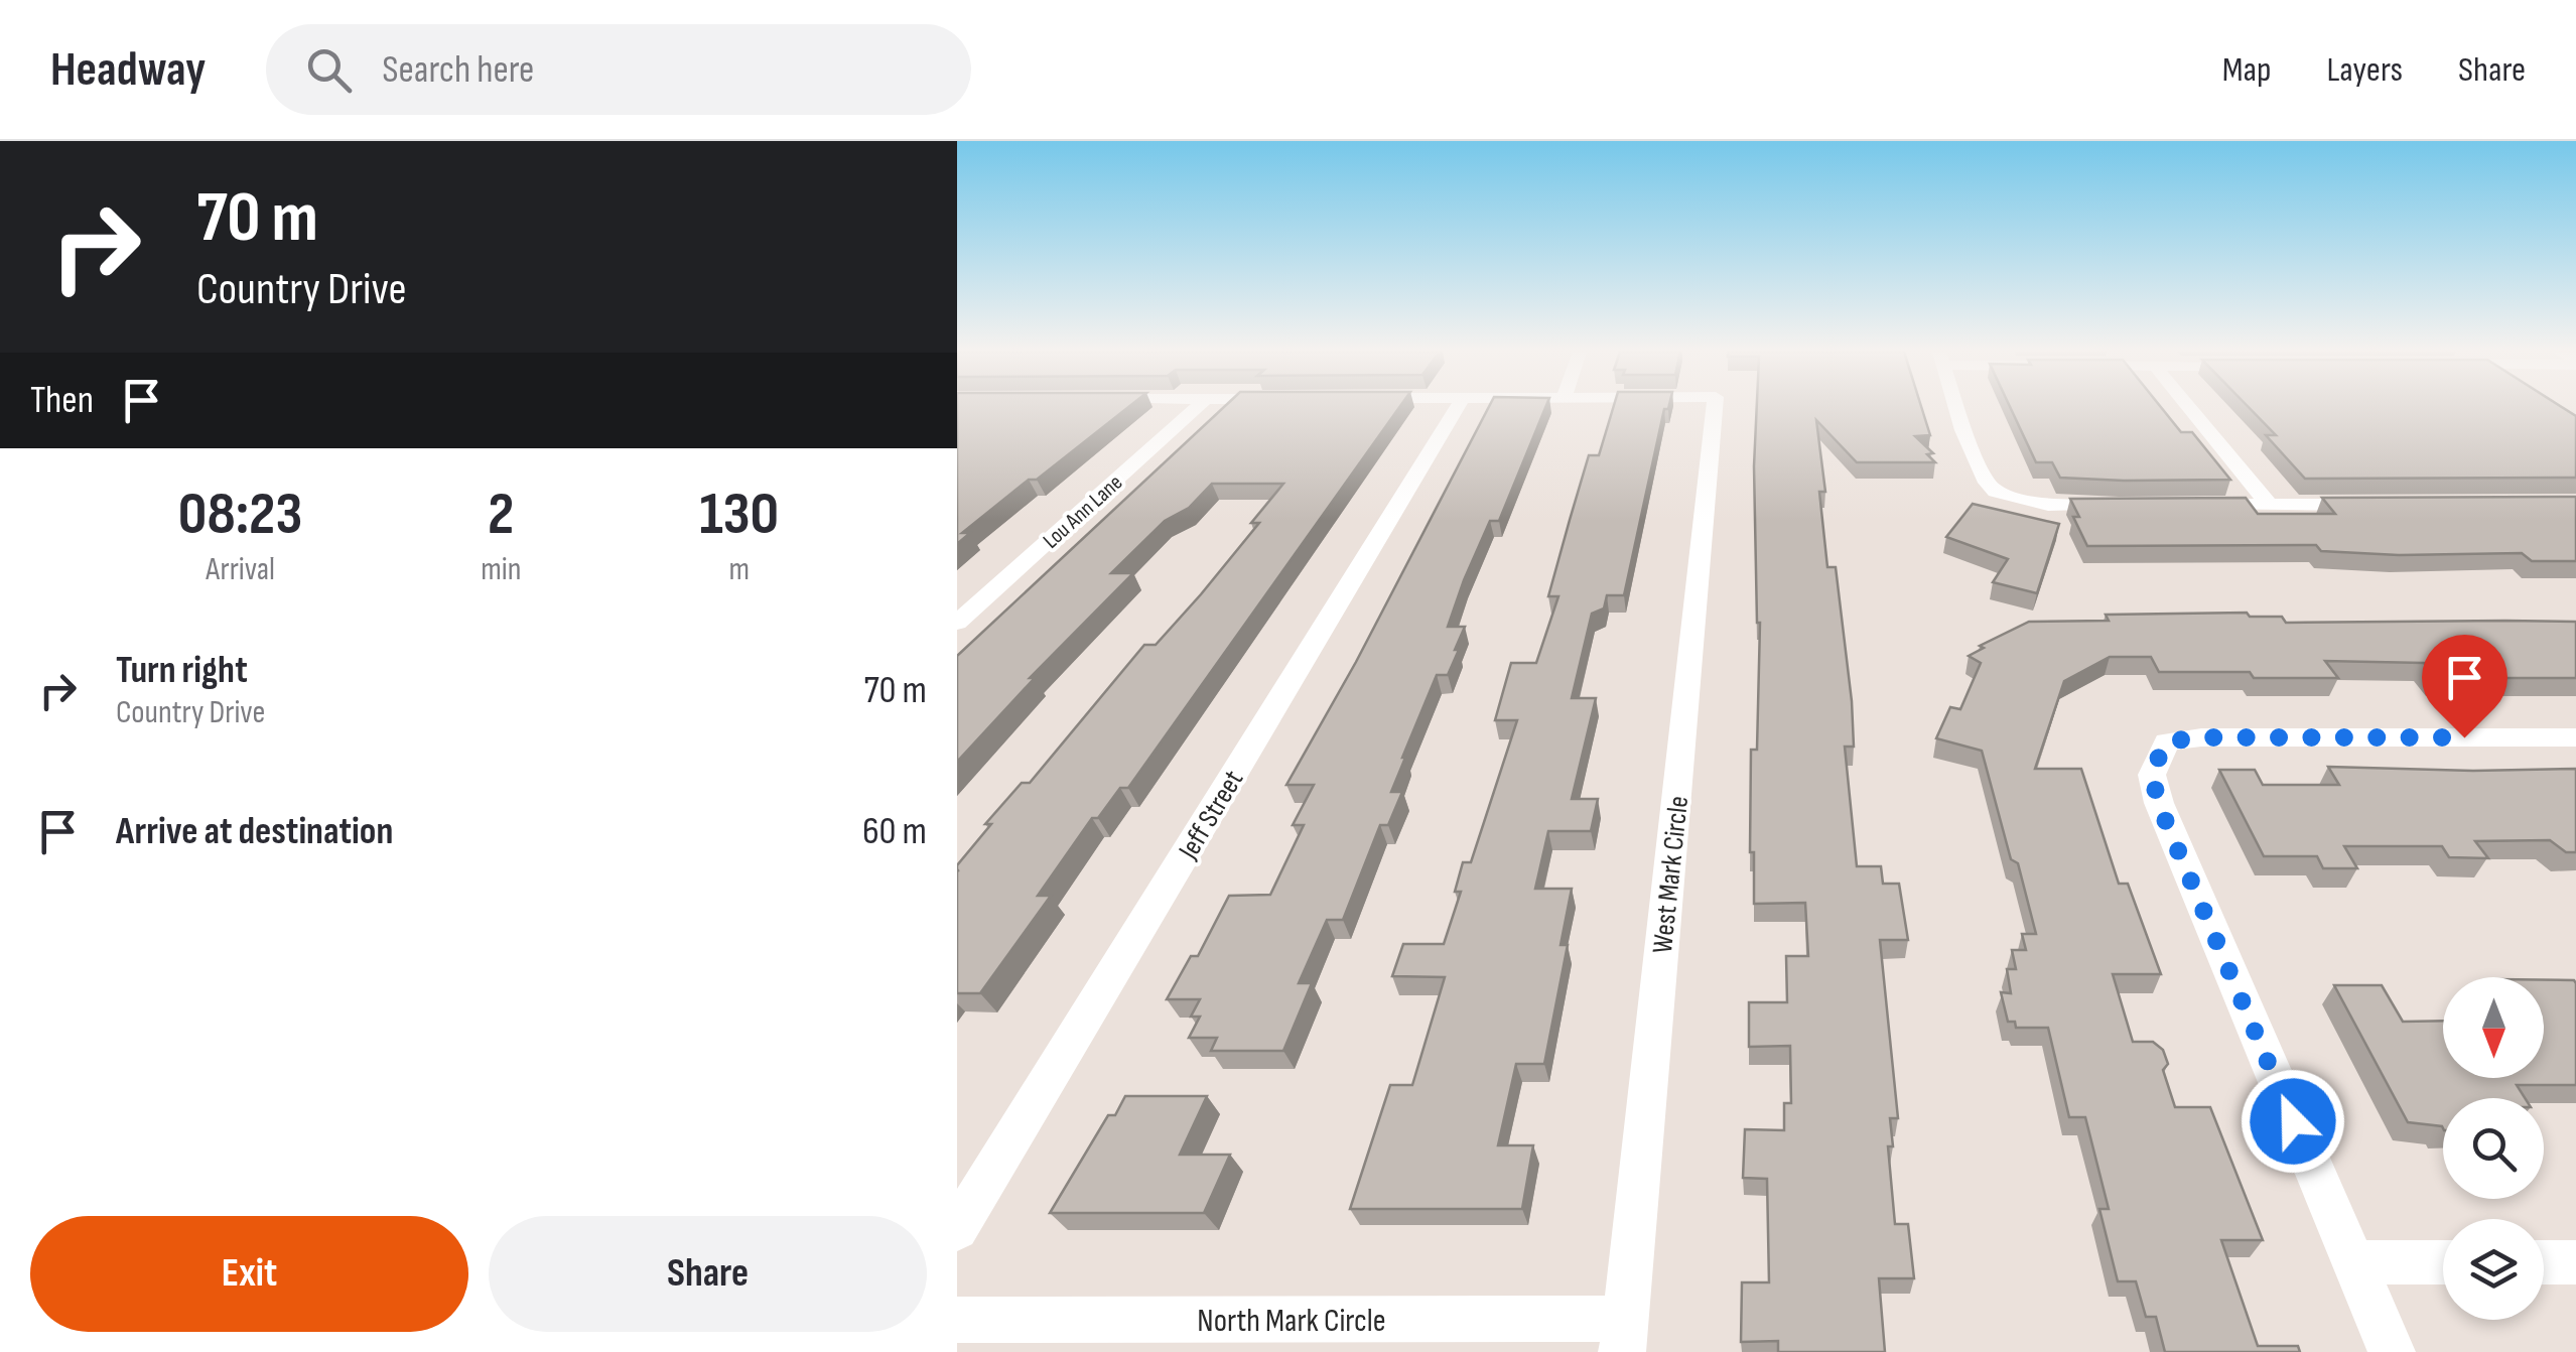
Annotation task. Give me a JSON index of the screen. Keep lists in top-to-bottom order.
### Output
{
  "streets": {
    "street": [
      "Lou Ann Lane",
      "Jeff Street",
      "West Mark Circle",
      "North Mark Circle"
    ]
  },
  "crossings": [
    ["West Mark Circle", "North Mark Circle"]
  ],
  "north": "bottom",
  "page": {
    "header": "Headway",
    "search": "Search here",
    "nav": ["Map", "Layers", "Share"],
    "turn": ["70 m", "Country Drive"],
    "then": "Then",
    "eta": [
      "08:23",
      "Arrival",
      "2",
      "min",
      "130",
      "m"
    ],
    "list": [
      {
        "name": "Turn right",
        "note": "Country Drive",
        "value": "70 m"
      },
      {
        "name": "Arrive at destination",
        "value": "60 m"
      }
    ],
    "buttons": ["Exit", "Share"]
  }
}
